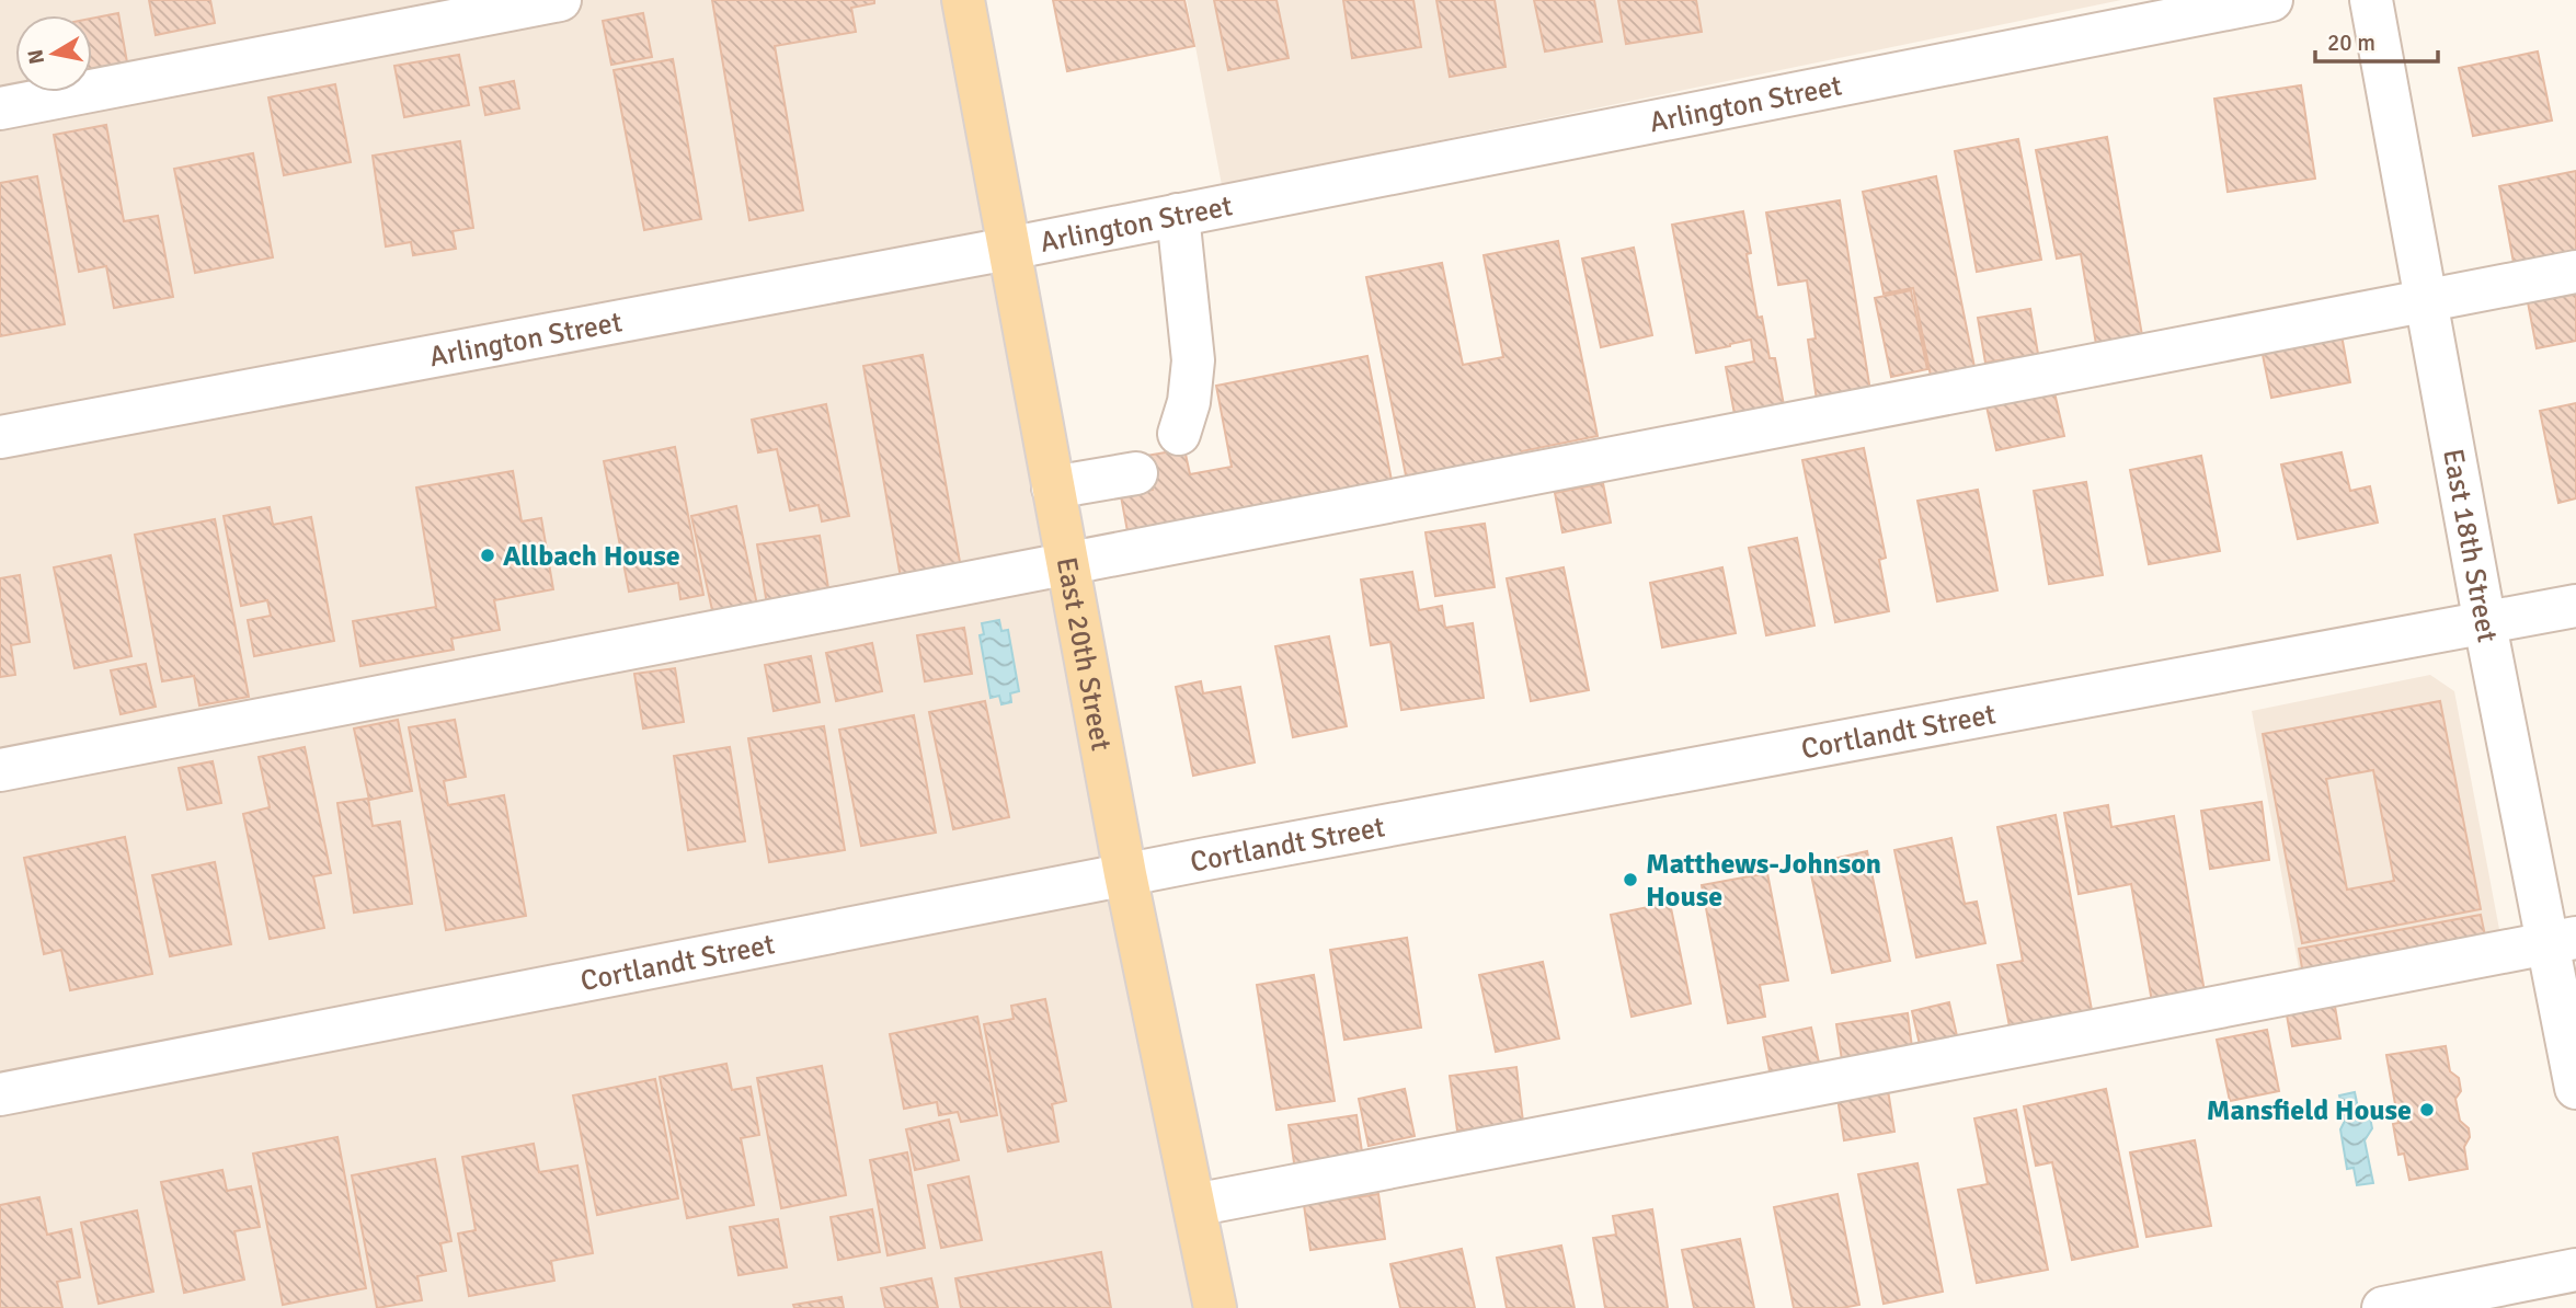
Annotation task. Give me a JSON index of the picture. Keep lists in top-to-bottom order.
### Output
{
  "streets": {
    "main road": ["East 20th Street"],
    "street": ["Arlington Street", "East 18th Street", "Cortlandt Street"]
  },
  "crossings": [
    ["Arlington Street", "East 20th Street"],
    ["East 18th Street", "Cortlandt Street"],
    ["East 20th Street", "Cortlandt Street"]
  ],
  "places": ["Allbach House", "Matthews-Johnson House", "Mansfield House"],
  "scale_bar": "20 m",
  "north": "left"
}
